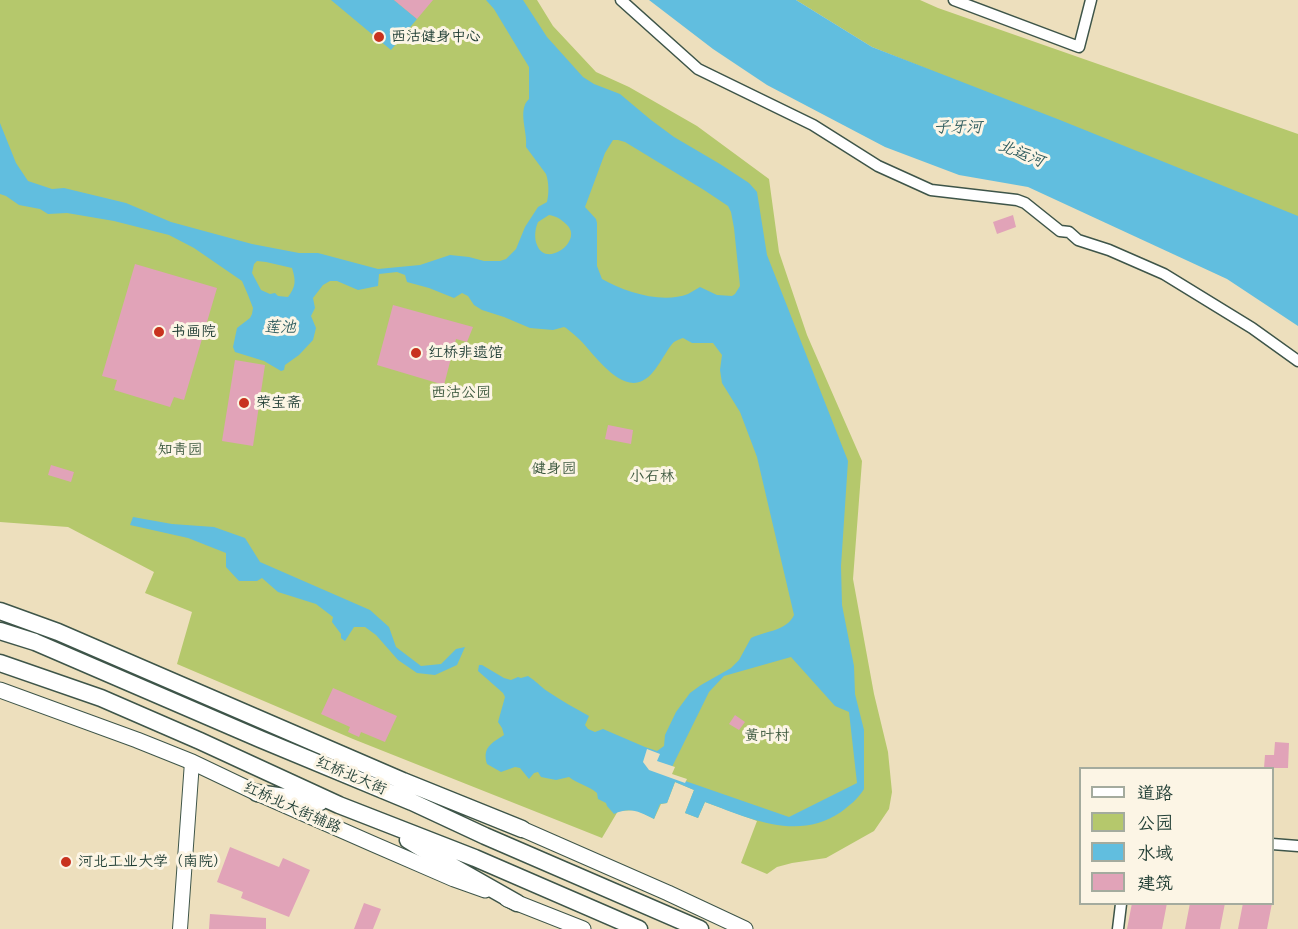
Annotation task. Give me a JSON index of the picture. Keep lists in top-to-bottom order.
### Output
{
  "streets": {
    "main road": ["红桥北大街", "红桥北大街辅路"]
  },
  "water": ["子牙河", "北运河", "莲池"],
  "parks": [
    "西沽公园",
    "知青园",
    "健身园",
    "小石林",
    "黄叶村"
  ],
  "places": [
    "西沽健身中心",
    "书画院",
    "红桥非遗馆",
    "荣宝斋",
    "河北工业大学（南院）"
  ],
  "legend": [
    "道路",
    "公园",
    "水域",
    "建筑"
  ]
}
